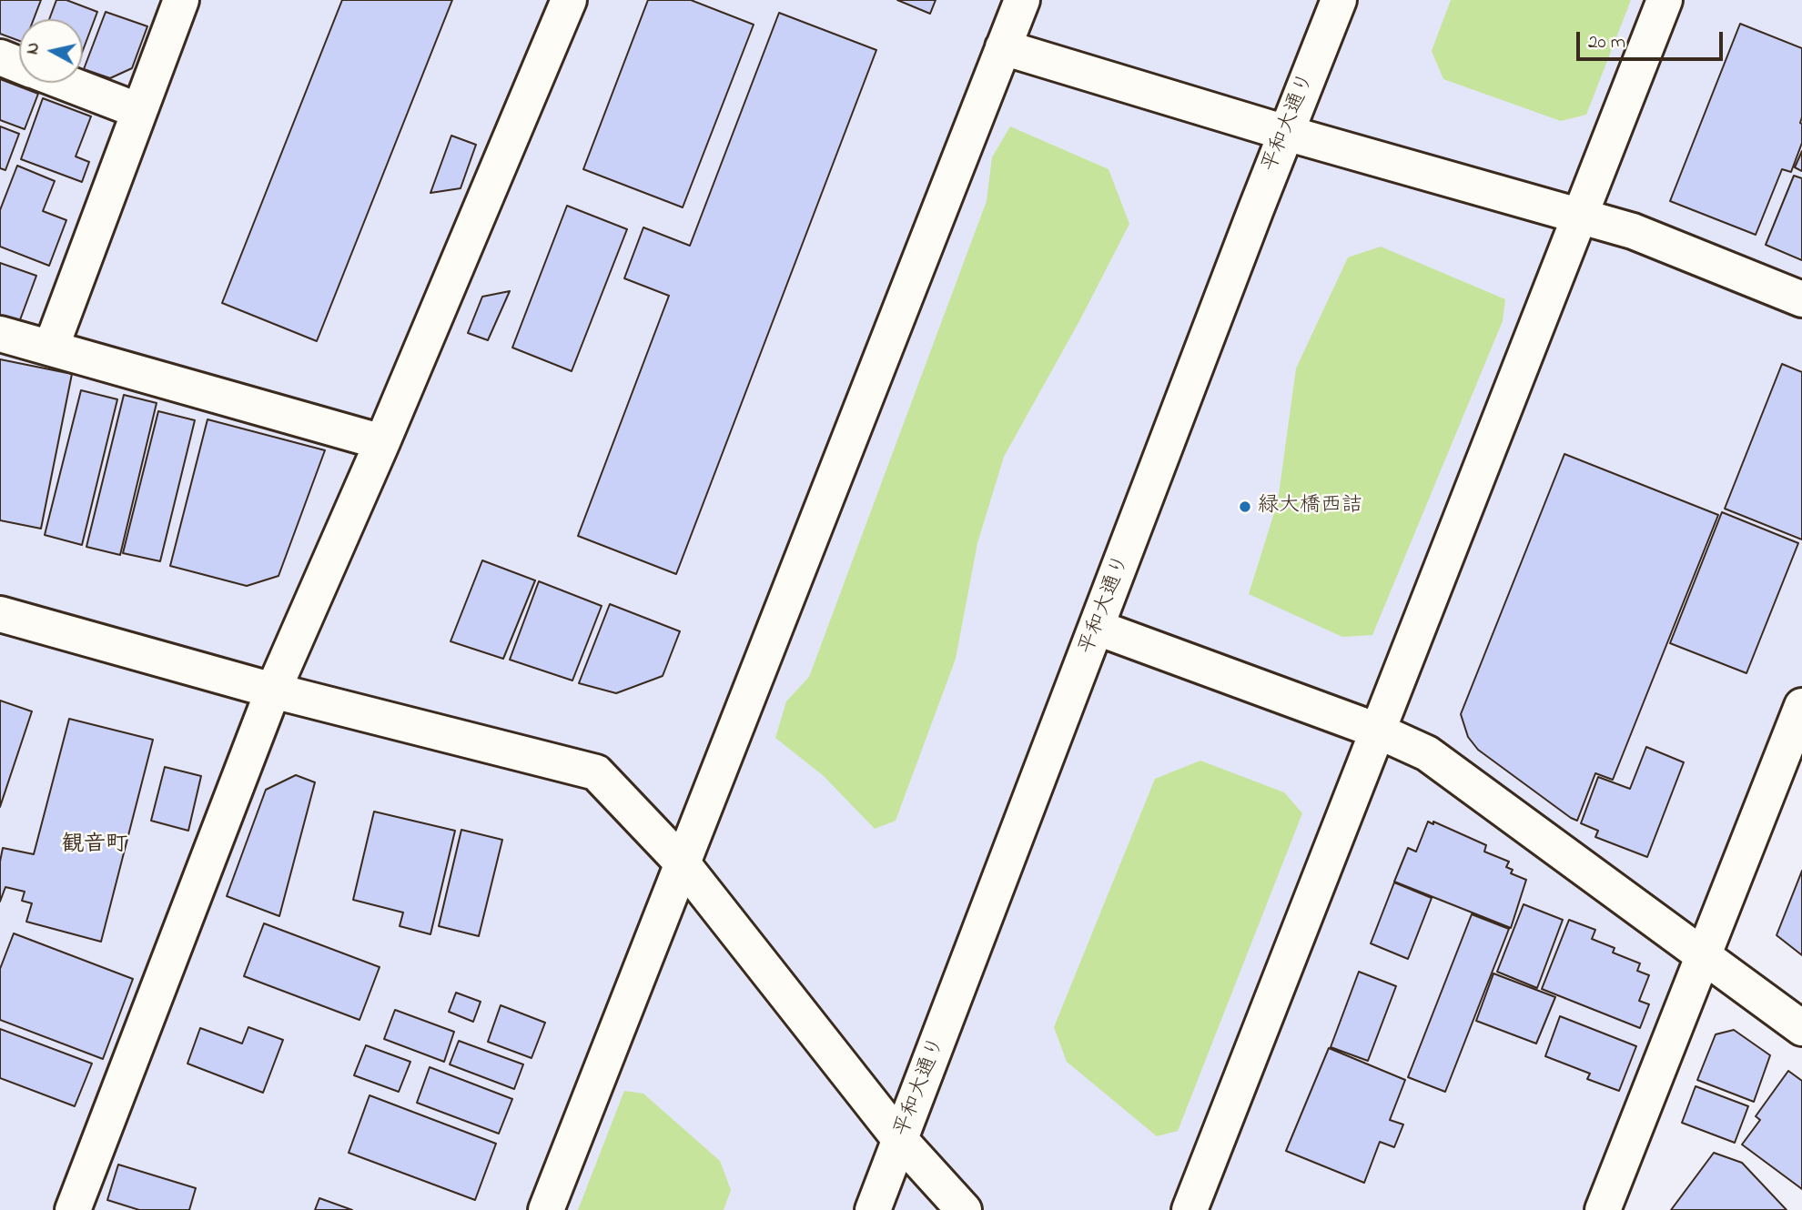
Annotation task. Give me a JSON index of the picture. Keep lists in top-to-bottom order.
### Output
{
  "streets": {
    "street": ["平和大通り"]
  },
  "districts": ["観音町"],
  "places": ["緑大橋西詰"],
  "scale_bar": "20 m",
  "north": "left"
}
